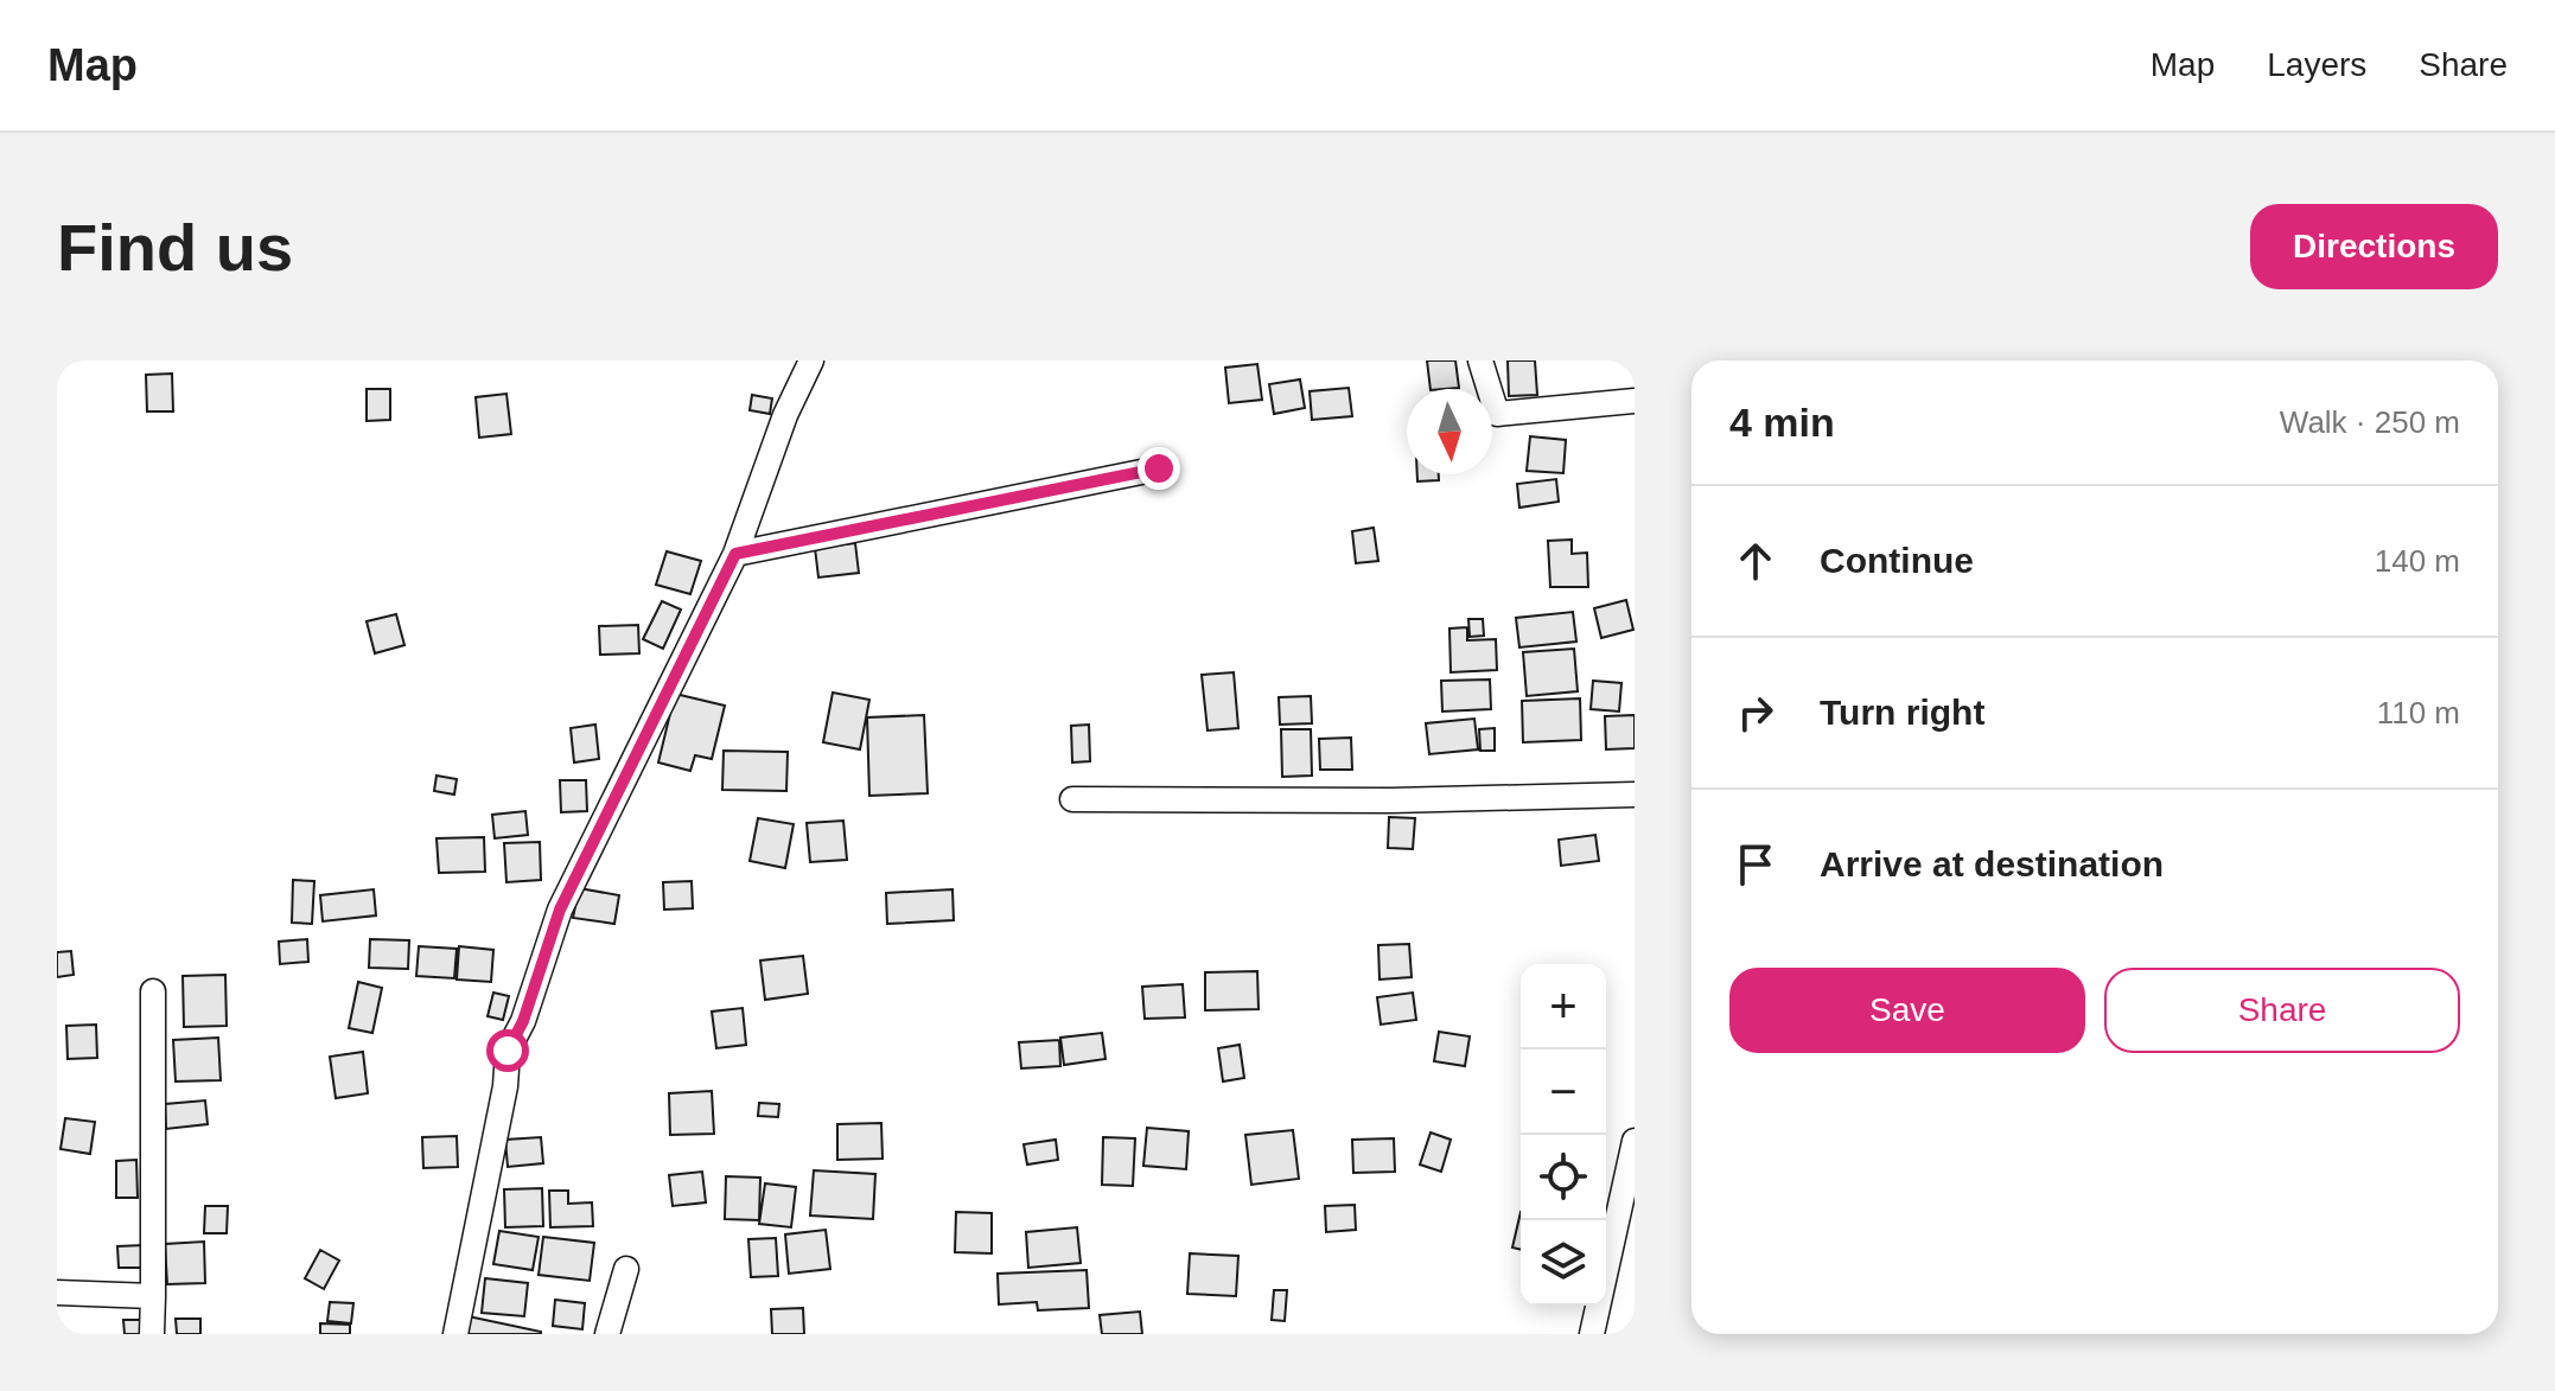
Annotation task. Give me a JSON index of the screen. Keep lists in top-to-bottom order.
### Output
{
  "north": "bottom",
  "page": {
    "header": "Map",
    "nav": ["Map", "Layers", "Share"],
    "buttons": [
      "Directions",
      ["Save", "Share"]
    ],
    "title": "Find us",
    "heading": ["4 min", "Walk · 250 m"],
    "list": [
      ["Continue", "140 m"],
      ["Turn right", "110 m"],
      "Arrive at destination"
    ],
    "map_buttons": ["+", "−"]
  }
}
